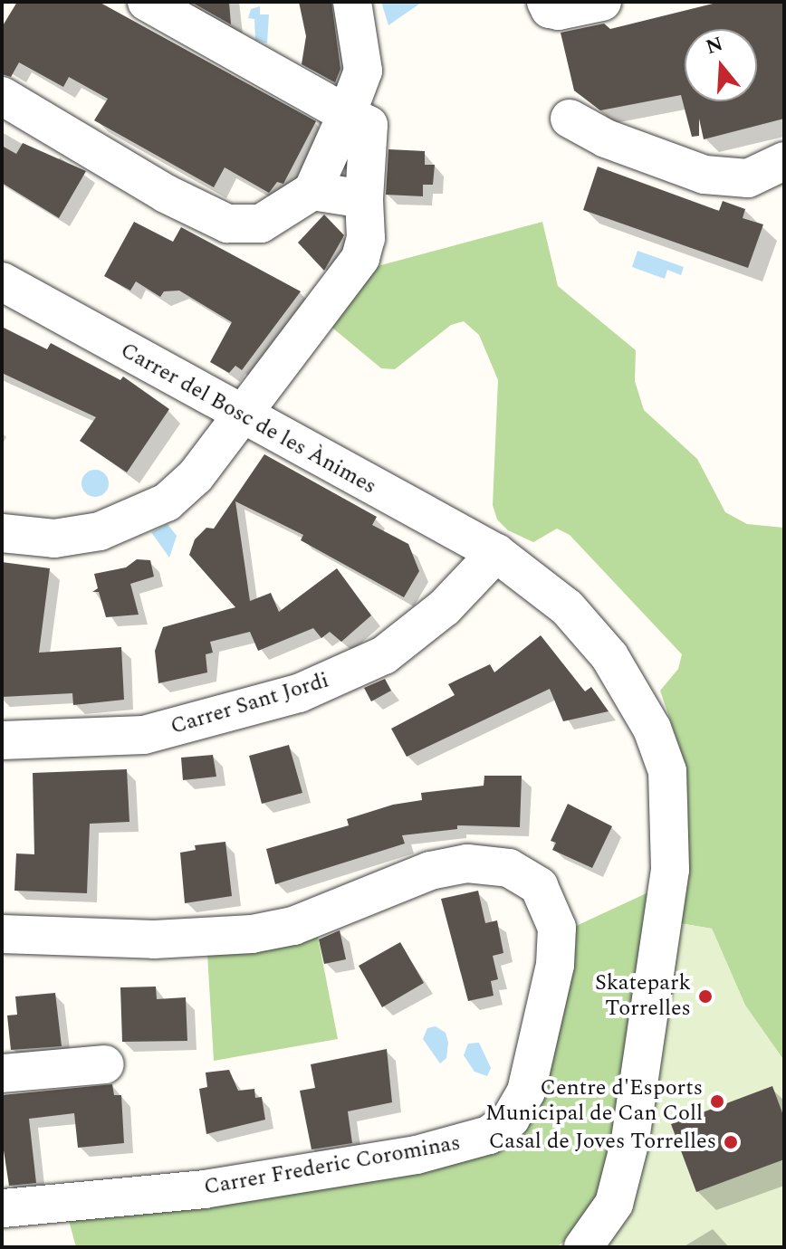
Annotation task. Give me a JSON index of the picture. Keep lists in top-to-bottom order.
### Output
{
  "streets": {
    "street": ["Carrer del Bosc de les Ànimes", "Carrer Sant Jordi", "Carrer Frederic Corominas"]
  },
  "crossings": [
    ["Carrer del Bosc de les Ànimes", "Carrer Sant Jordi"]
  ],
  "places": ["Skatepark Torrelles", "Centre d'Esports Municipal de Can Coll", "Casal de Joves Torrelles"],
  "north": "top"
}
